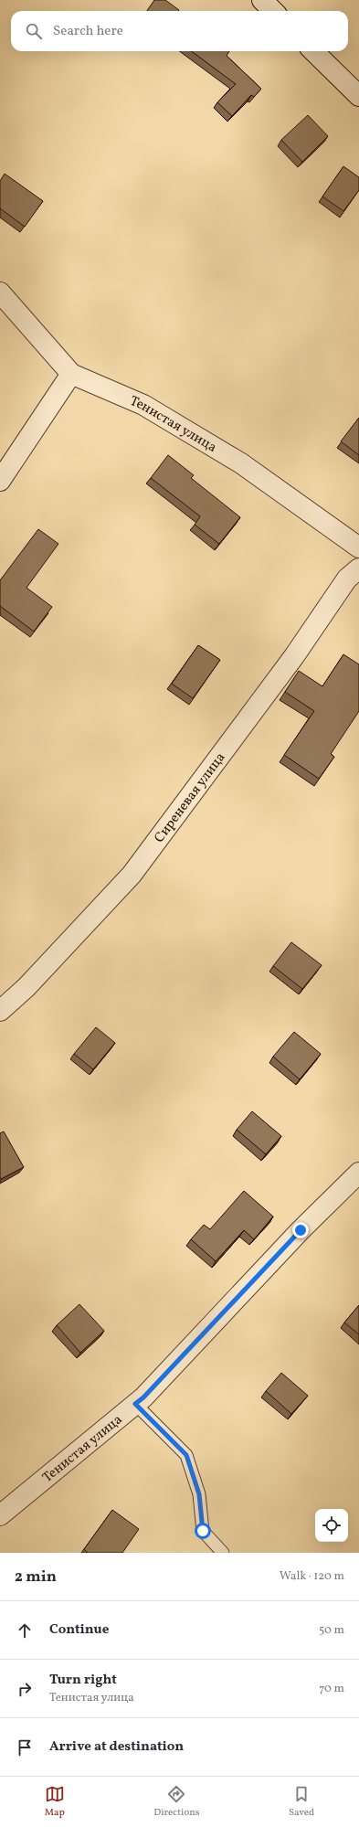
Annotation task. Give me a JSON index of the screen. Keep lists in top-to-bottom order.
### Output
{
  "streets": {
    "street": ["Тенистая улица", "Сиреневая улица"]
  },
  "page": {
    "search": "Search here",
    "heading": ["2 min", "Walk · 120 m"],
    "list": [
      ["Continue", "50 m"],
      ["Turn right", "Тенистая улица", "70 m"],
      "Arrive at destination"
    ],
    "nav": ["Map", "Directions", "Saved"]
  }
}
